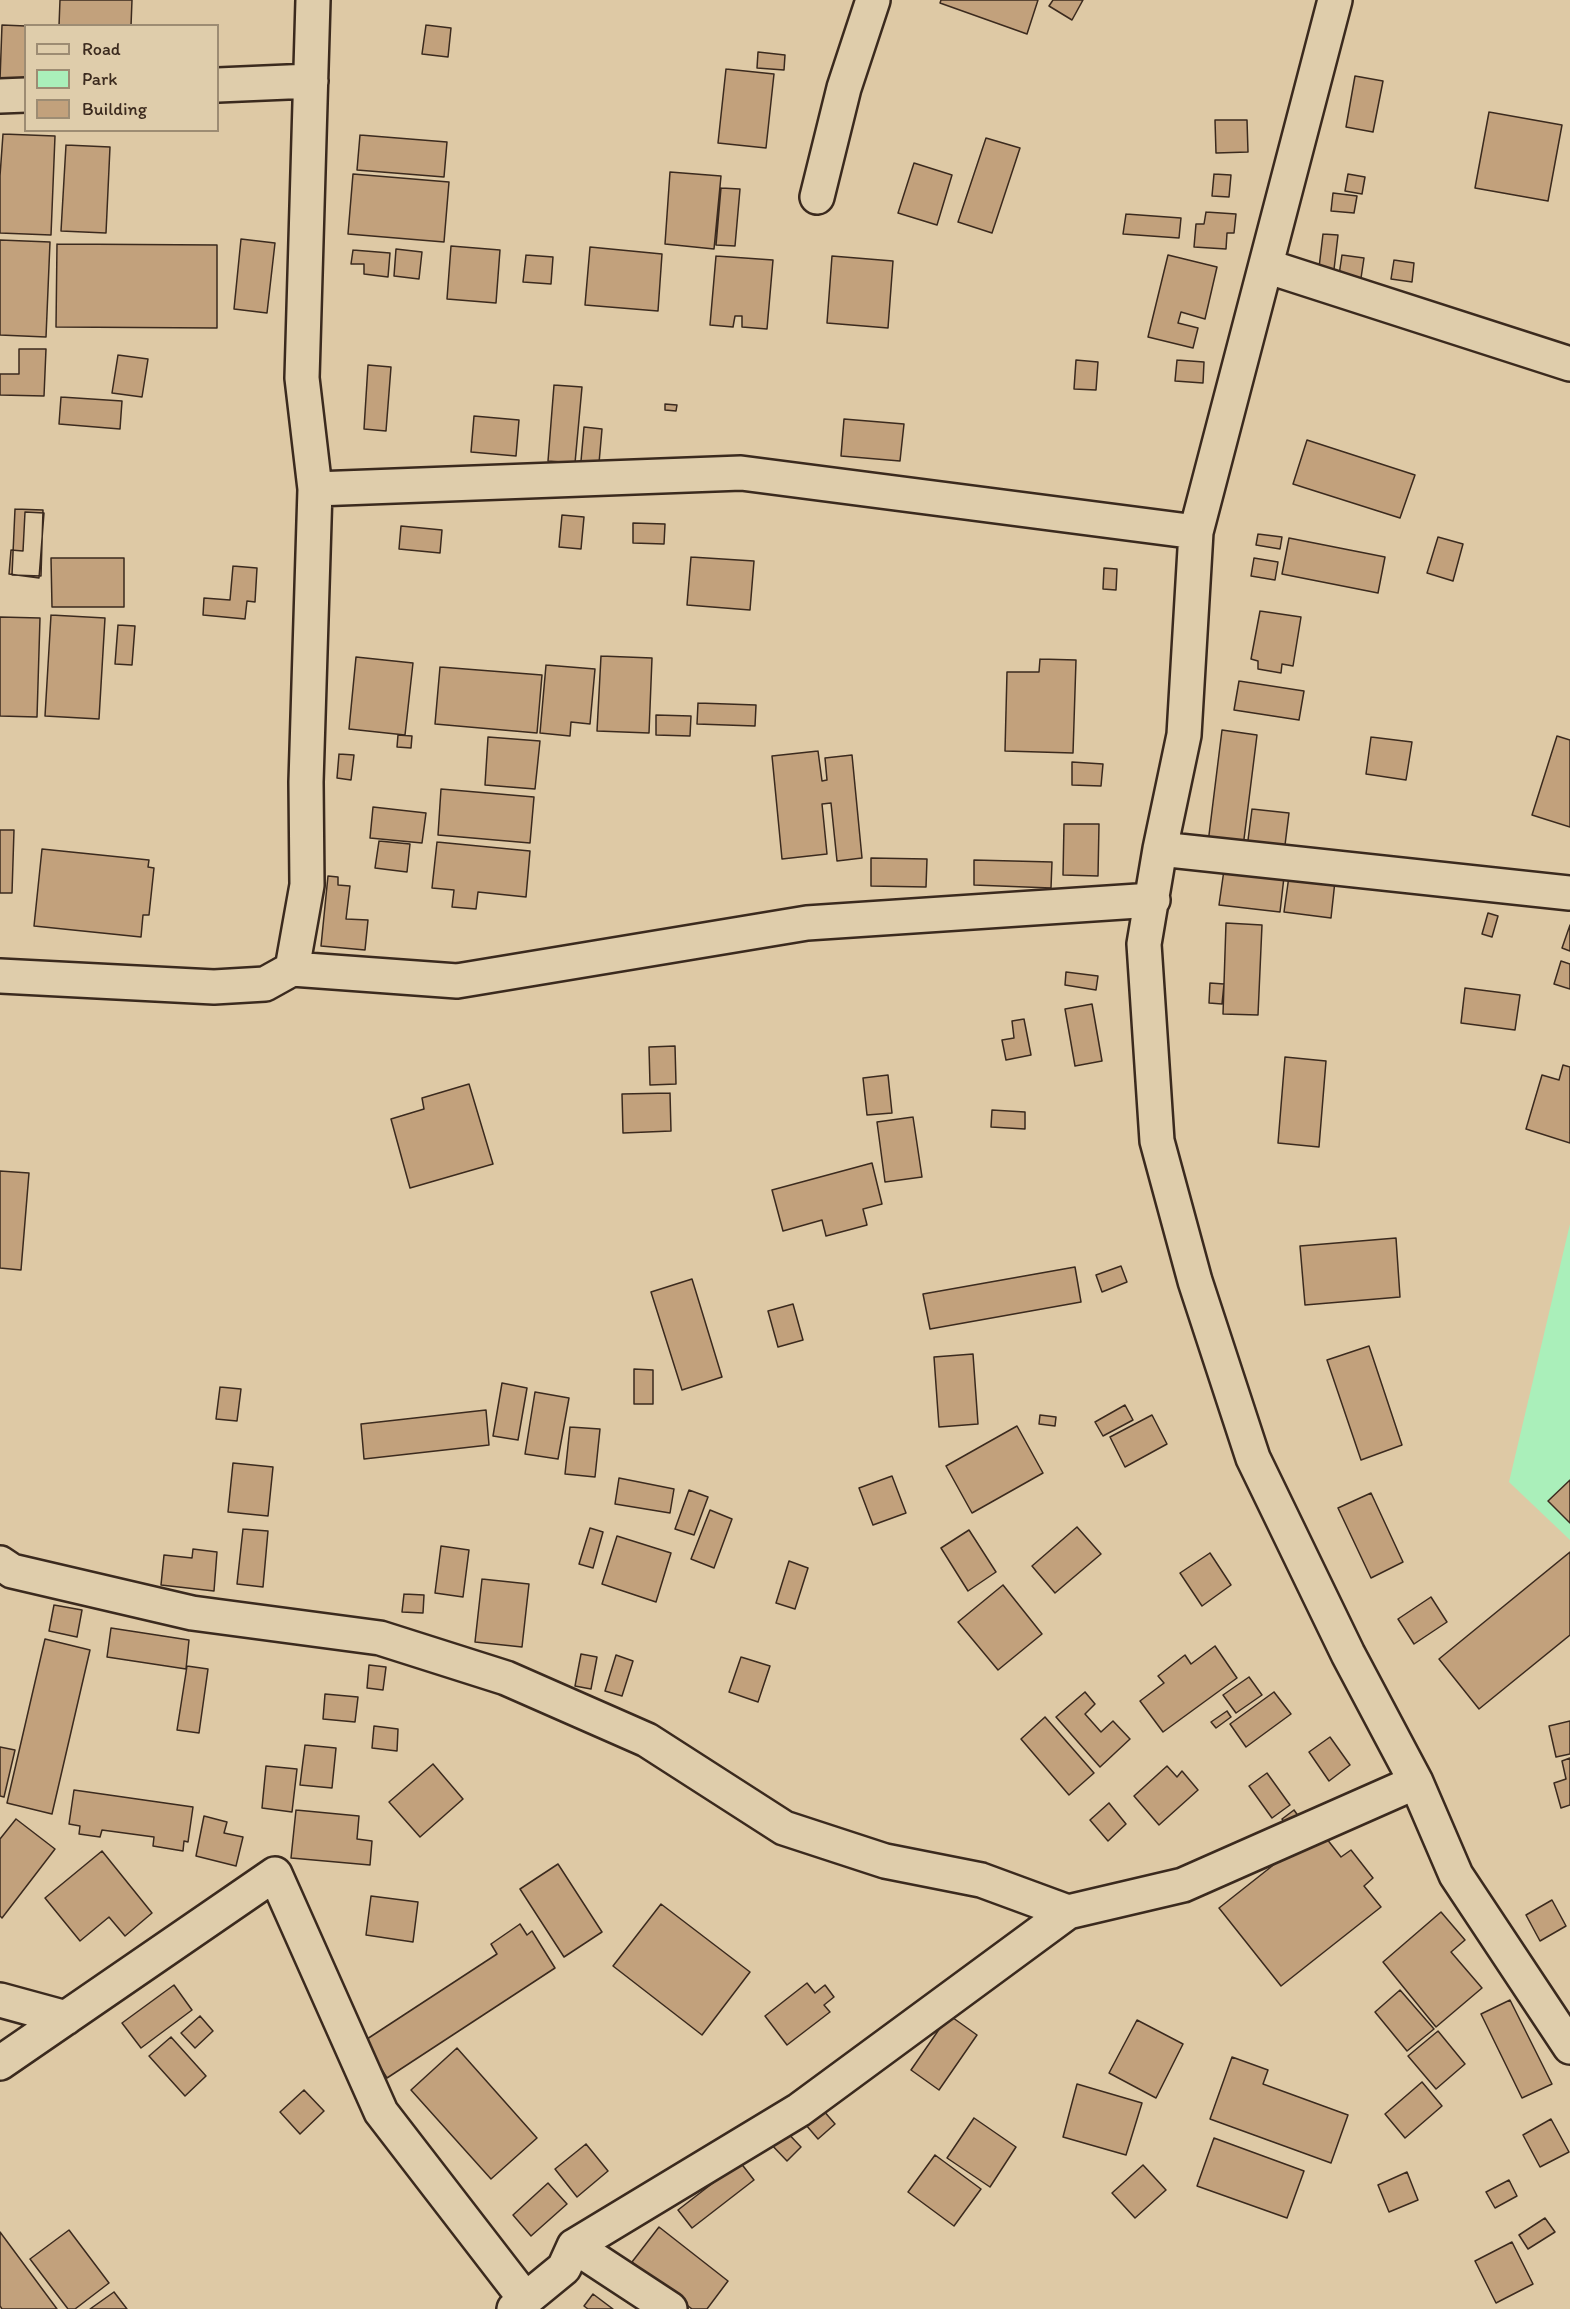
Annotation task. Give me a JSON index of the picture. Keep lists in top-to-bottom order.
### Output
{
  "legend": ["Road", "Park", "Building"]
}
